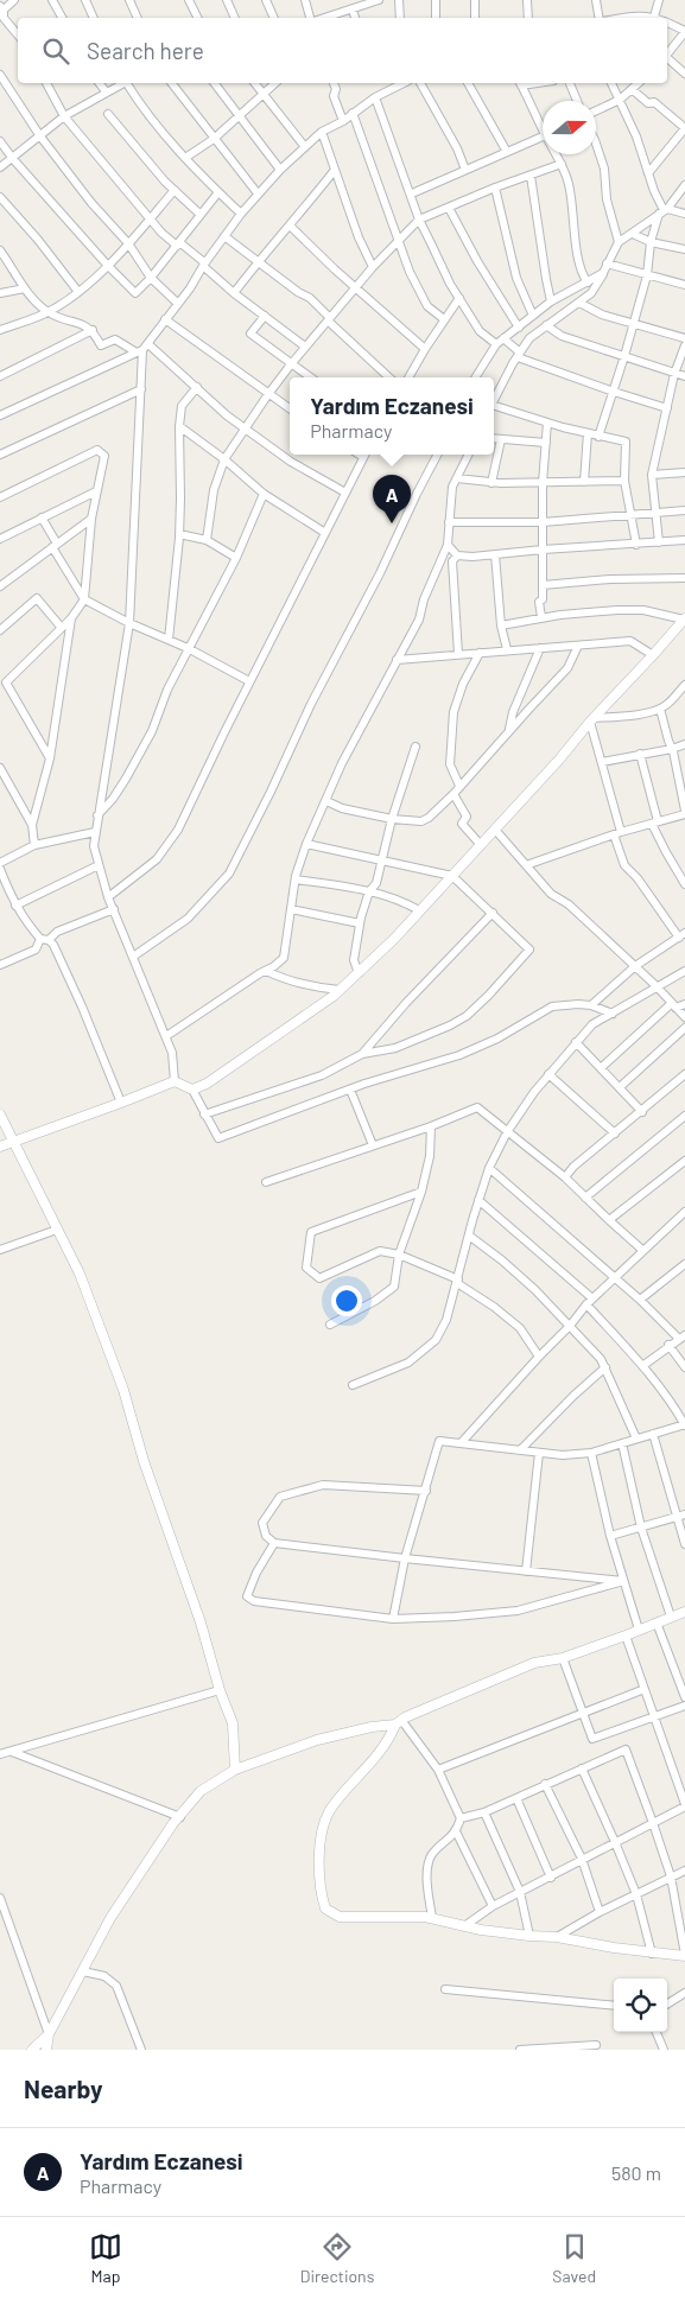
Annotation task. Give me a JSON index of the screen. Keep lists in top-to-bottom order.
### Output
{
  "north": "right",
  "page": {
    "search": "Search here",
    "popup": ["Yardım Eczanesi", "Pharmacy"],
    "pins": "A",
    "heading": "Nearby",
    "list": [
      {
        "mark": "A",
        "name": "Yardım Eczanesi",
        "note": "Pharmacy",
        "value": "580 m"
      }
    ],
    "nav": ["Map", "Directions", "Saved"]
  }
}
